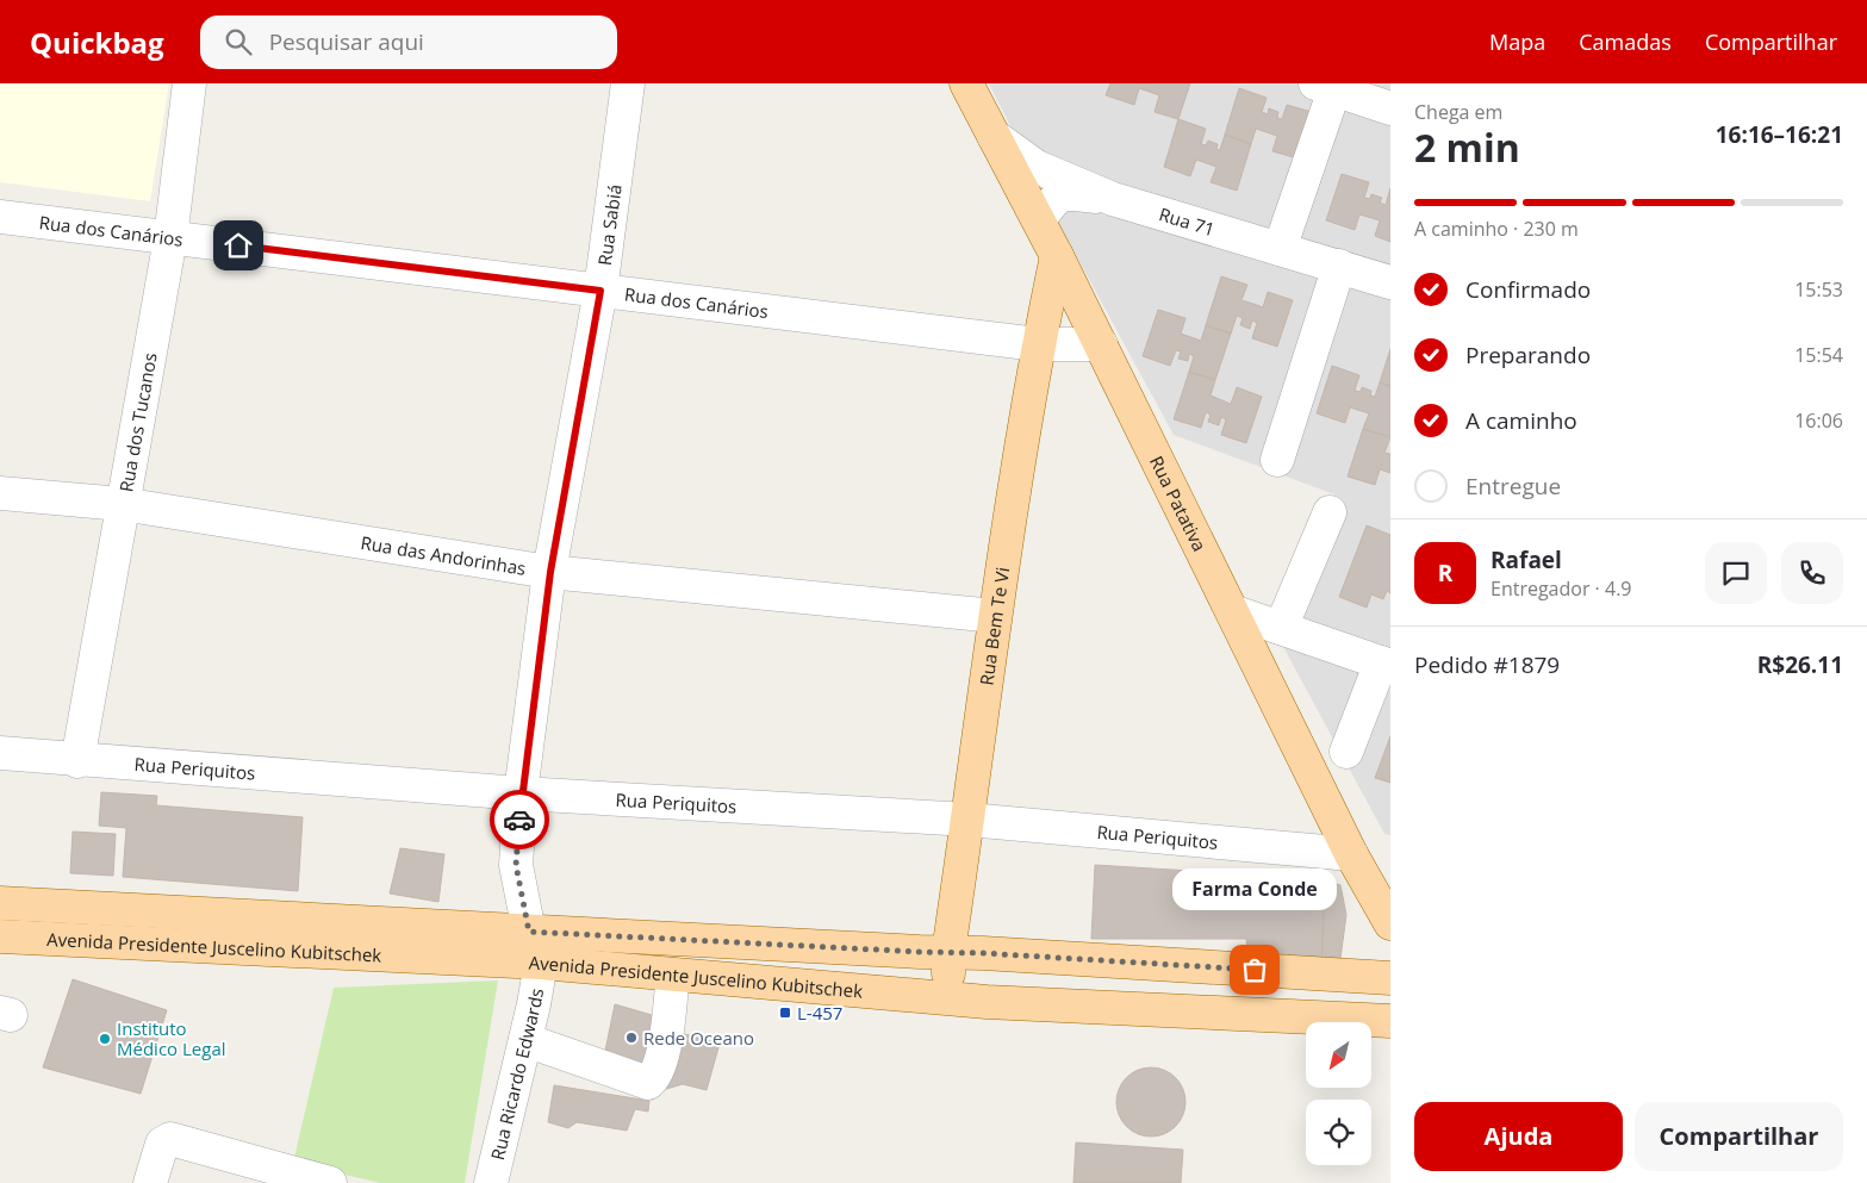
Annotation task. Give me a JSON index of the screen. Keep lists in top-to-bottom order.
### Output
{
  "streets": {
    "main road": ["Rua Patativa", "Rua Bem Te Vi", "Avenida Presidente Juscelino Kubitschek"],
    "street": [
      "Rua 71",
      "Rua Sabiá",
      "Rua dos Canários",
      "Rua dos Tucanos",
      "Rua das Andorinhas",
      "Rua Periquitos",
      "Rua Ricardo Edwards"
    ]
  },
  "crossings": [
    ["Rua 71", "Rua Patativa"],
    ["Rua Sabiá", "Rua dos Canários"],
    ["Rua Sabiá", "Rua das Andorinhas"],
    ["Rua Sabiá", "Rua Periquitos"],
    ["Rua Sabiá", "Avenida Presidente Juscelino Kubitschek"],
    ["Rua Sabiá", "Rua Ricardo Edwards"],
    ["Rua dos Canários", "Rua dos Tucanos"],
    ["Rua dos Canários", "Rua Patativa"],
    ["Rua dos Canários", "Rua Bem Te Vi"],
    ["Rua dos Tucanos", "Rua das Andorinhas"],
    ["Rua dos Tucanos", "Rua Periquitos"],
    ["Rua Patativa", "Rua Bem Te Vi"],
    ["Rua Patativa", "Rua Periquitos"],
    ["Rua das Andorinhas", "Rua Bem Te Vi"],
    ["Rua Bem Te Vi", "Rua Periquitos"],
    ["Rua Bem Te Vi", "Avenida Presidente Juscelino Kubitschek"],
    ["Avenida Presidente Juscelino Kubitschek", "Rua Ricardo Edwards"]
  ],
  "places": {
    "other": ["Farma Conde", "Rede Oceano", "Instituto Médico Legal"],
    "transit": ["L-457"]
  },
  "north": "bottom left",
  "page": {
    "header": "Quickbag",
    "search": "Pesquisar aqui",
    "nav": ["Mapa", "Camadas", "Compartilhar"],
    "heading": ["2 min", "Chega em", "16:16–16:21"],
    "panel": [
      "Rafael",
      "Entregador · 4.9",
      "Pedido #1879",
      "R$26.11"
    ],
    "bar": "A caminho · 230 m",
    "list": [
      ["Confirmado", "15:53"],
      ["Preparando", "15:54"],
      ["A caminho", "16:06"],
      "Entregue"
    ],
    "round": "R",
    "bubble": "Farma Conde",
    "buttons": ["Ajuda", "Compartilhar"]
  }
}
